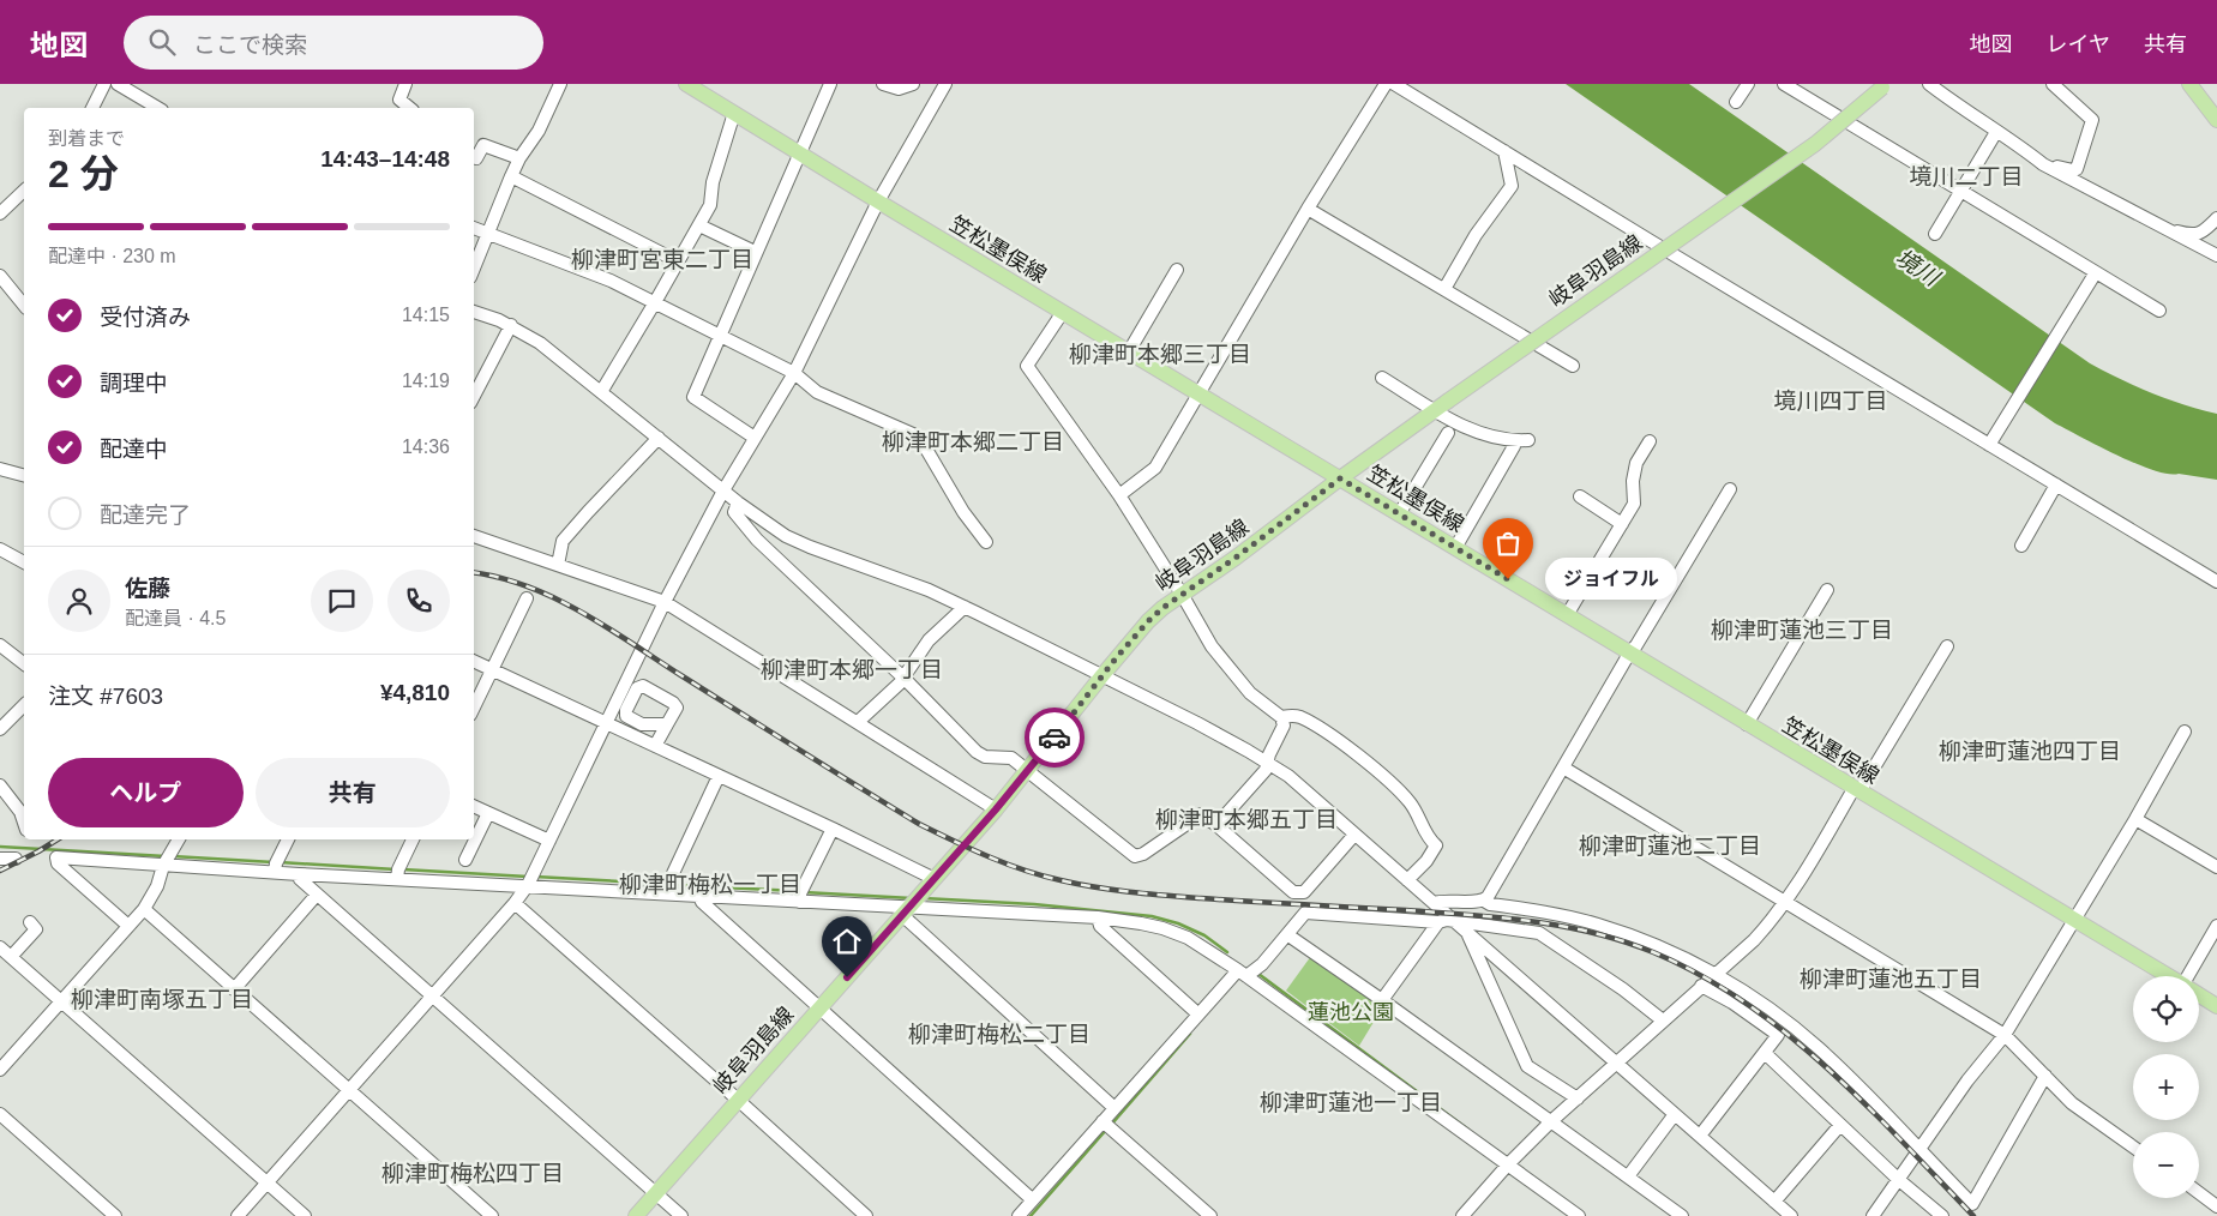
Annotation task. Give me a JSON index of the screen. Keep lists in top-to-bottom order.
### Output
{
  "streets": {
    "main road": ["笠松墨俣線", "岐阜羽島線"]
  },
  "crossings": [
    ["笠松墨俣線", "岐阜羽島線"]
  ],
  "districts": [
    "境川二丁目",
    "柳津町宮東二丁目",
    "柳津町本郷三丁目",
    "境川四丁目",
    "柳津町本郷二丁目",
    "柳津町蓮池三丁目",
    "柳津町本郷一丁目",
    "柳津町蓮池四丁目",
    "柳津町本郷五丁目",
    "柳津町蓮池二丁目",
    "柳津町梅松一丁目",
    "柳津町蓮池五丁目",
    "柳津町南塚五丁目",
    "柳津町梅松二丁目",
    "柳津町蓮池一丁目",
    "柳津町梅松四丁目"
  ],
  "water": ["境川"],
  "parks": ["蓮池公園"],
  "places": ["ジョイフル"],
  "page": {
    "header": "地図",
    "search": "ここで検索",
    "nav": ["地図", "レイヤ", "共有"],
    "heading": ["2 分", "到着まで", "14:43–14:48"],
    "panel": [
      "佐藤",
      "配達員 · 4.5",
      "注文 #7603",
      "¥4,810"
    ],
    "bar": "配達中 · 230 m",
    "list": [
      ["受付済み", "14:15"],
      ["調理中", "14:19"],
      ["配達中", "14:36"],
      "配達完了"
    ],
    "bubble": "ジョイフル",
    "buttons": ["ヘルプ", "共有"],
    "map_buttons": ["+", "−"]
  }
}
